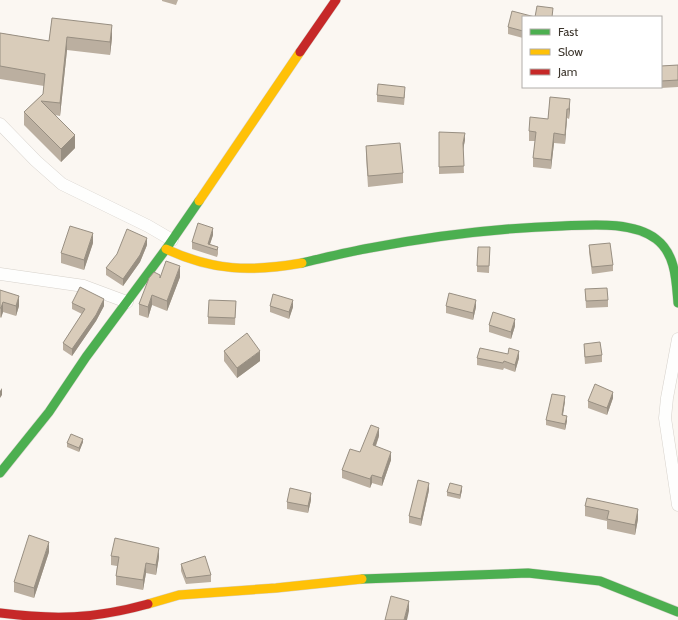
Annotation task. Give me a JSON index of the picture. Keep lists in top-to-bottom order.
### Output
{
  "legend": ["Fast", "Slow", "Jam"]
}
